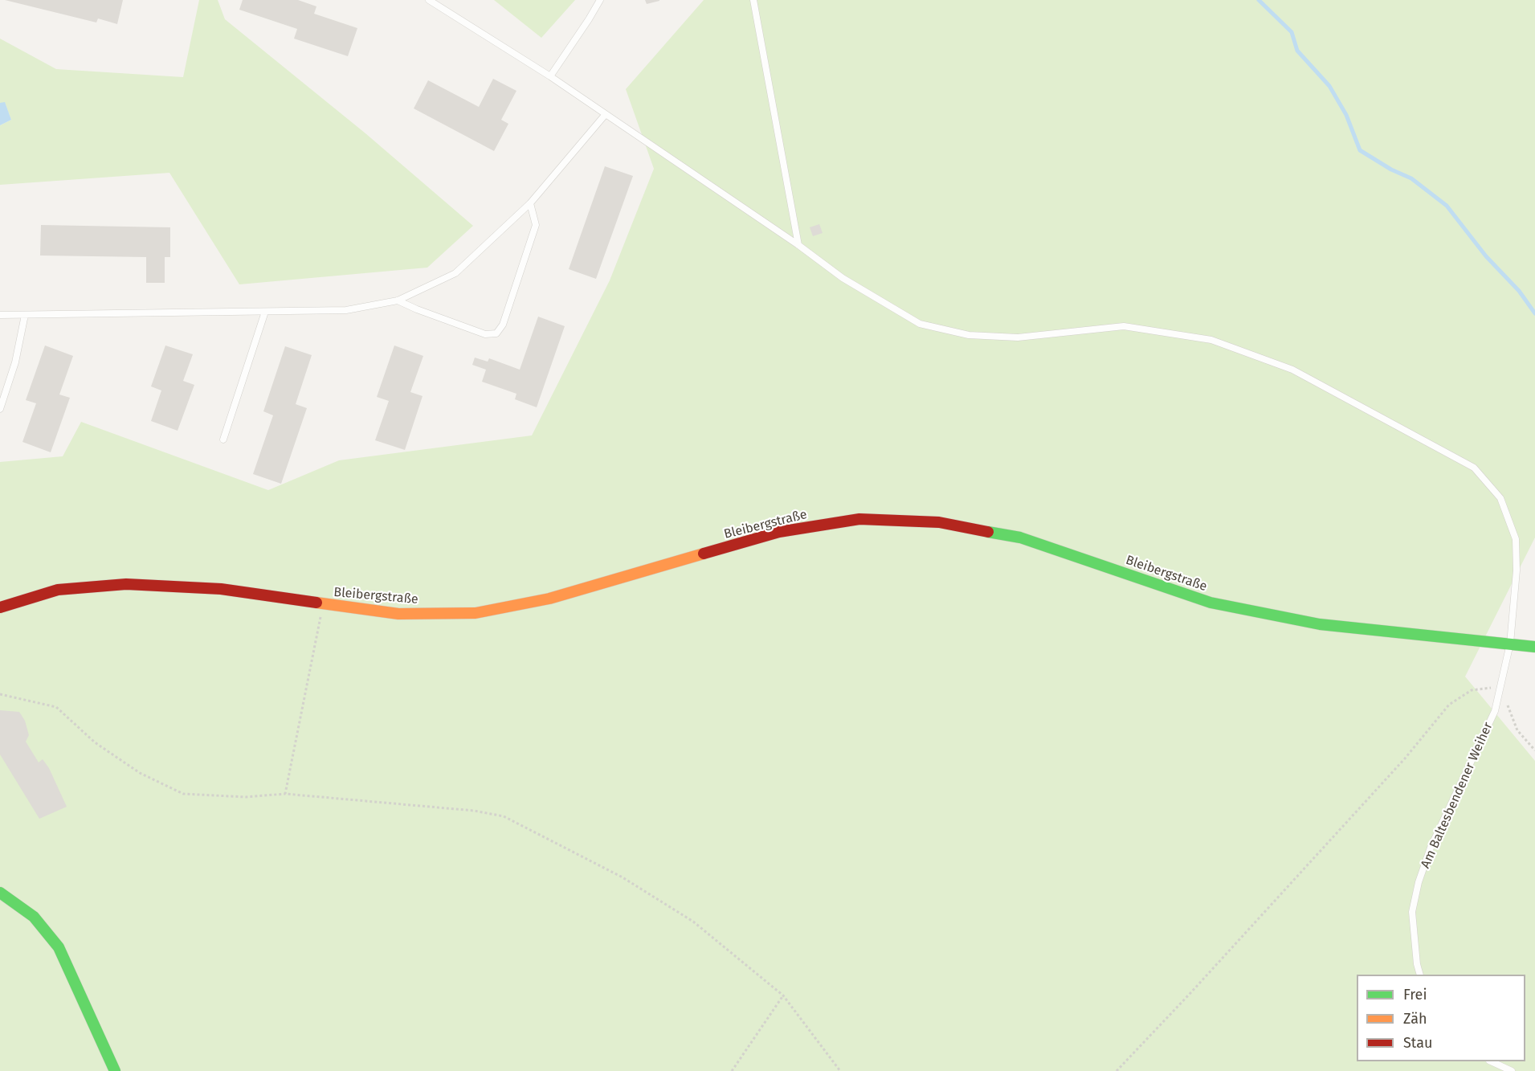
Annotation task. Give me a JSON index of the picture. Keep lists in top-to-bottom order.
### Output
{
  "streets": {
    "street": ["Bleibergstraße"],
    "lane": ["Am Baltesbendener Weiher"]
  },
  "crossings": [
    ["Bleibergstraße", "Am Baltesbendener Weiher"]
  ],
  "legend": ["Frei", "Zäh", "Stau"]
}
